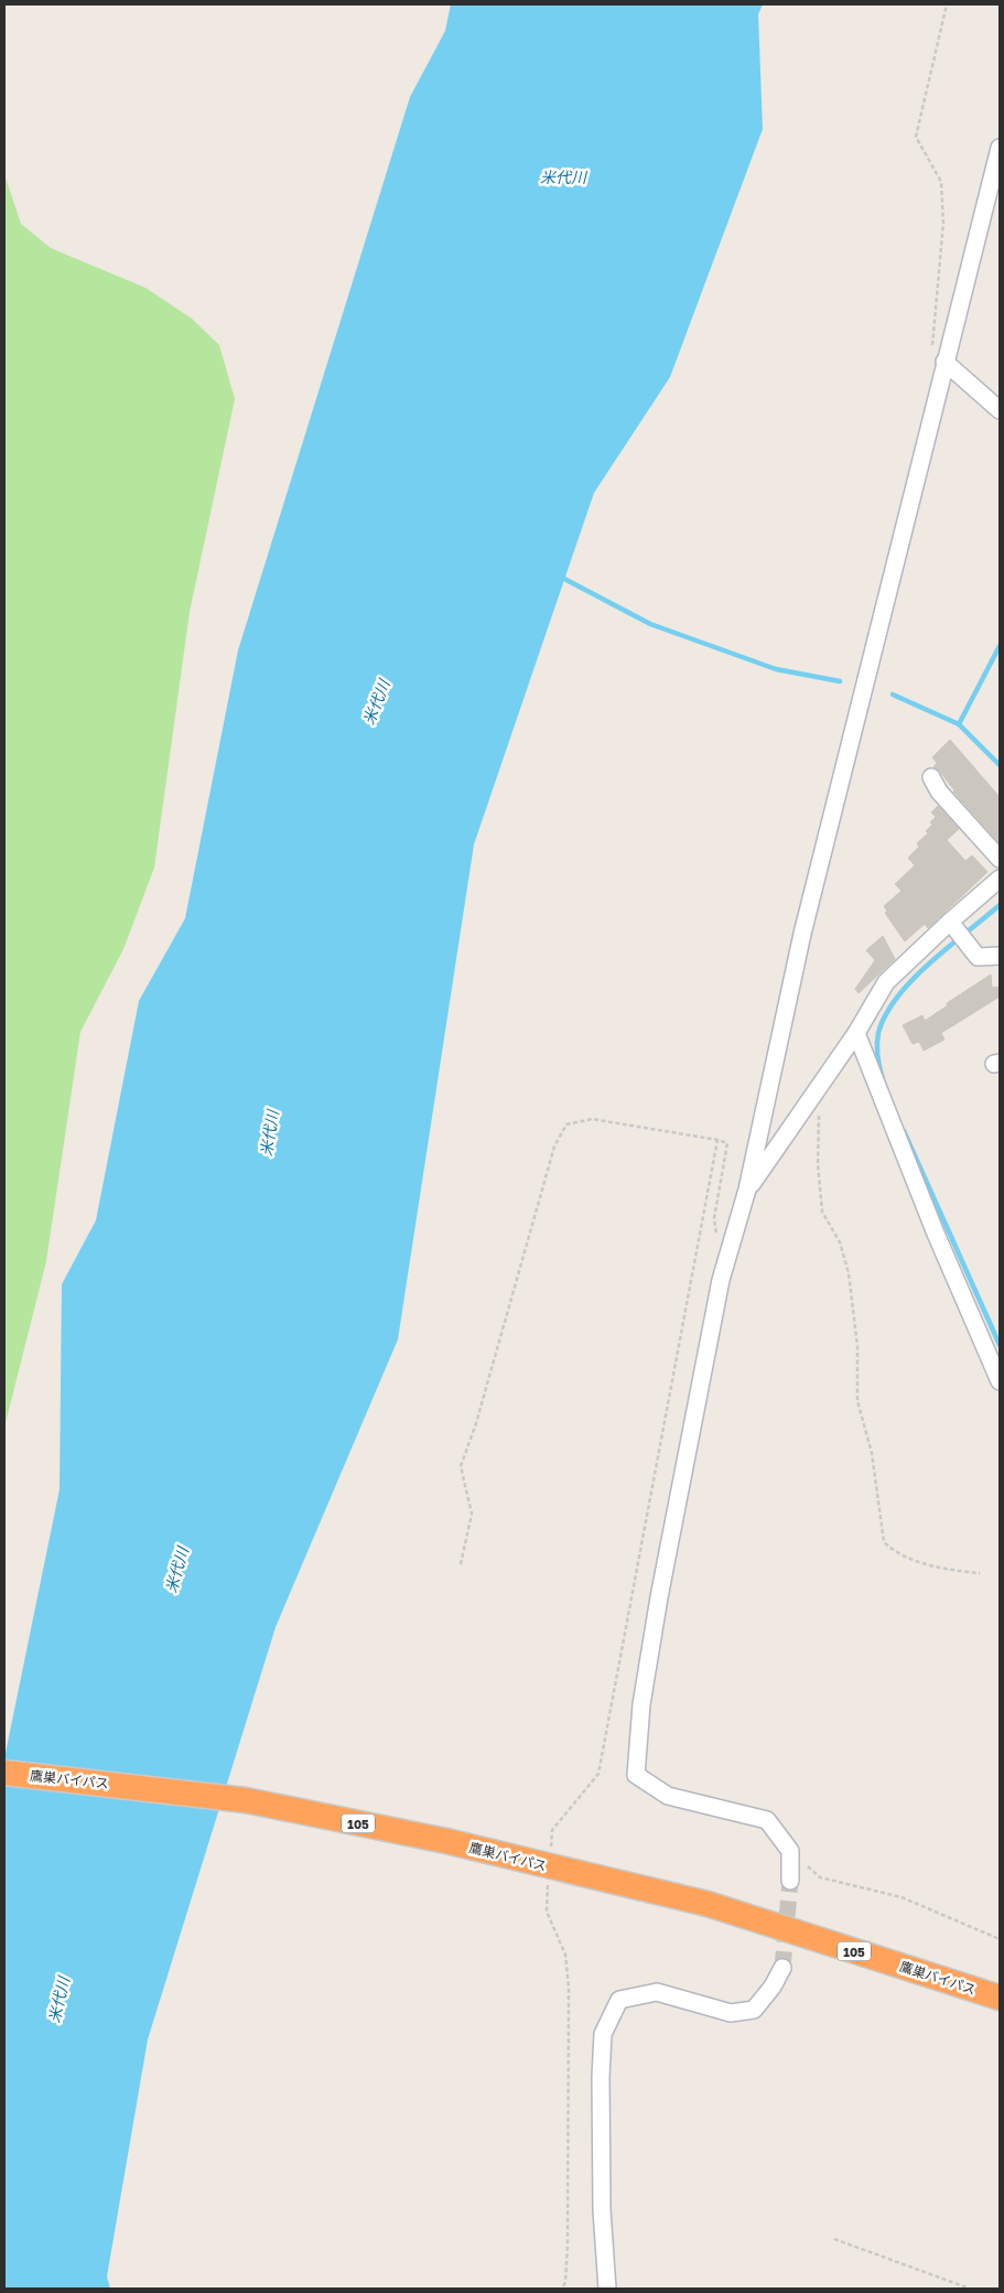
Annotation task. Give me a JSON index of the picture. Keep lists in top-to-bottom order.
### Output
{
  "streets": {
    "highway": ["鷹巣バイパス", "105"]
  },
  "water": ["米代川"]
}
